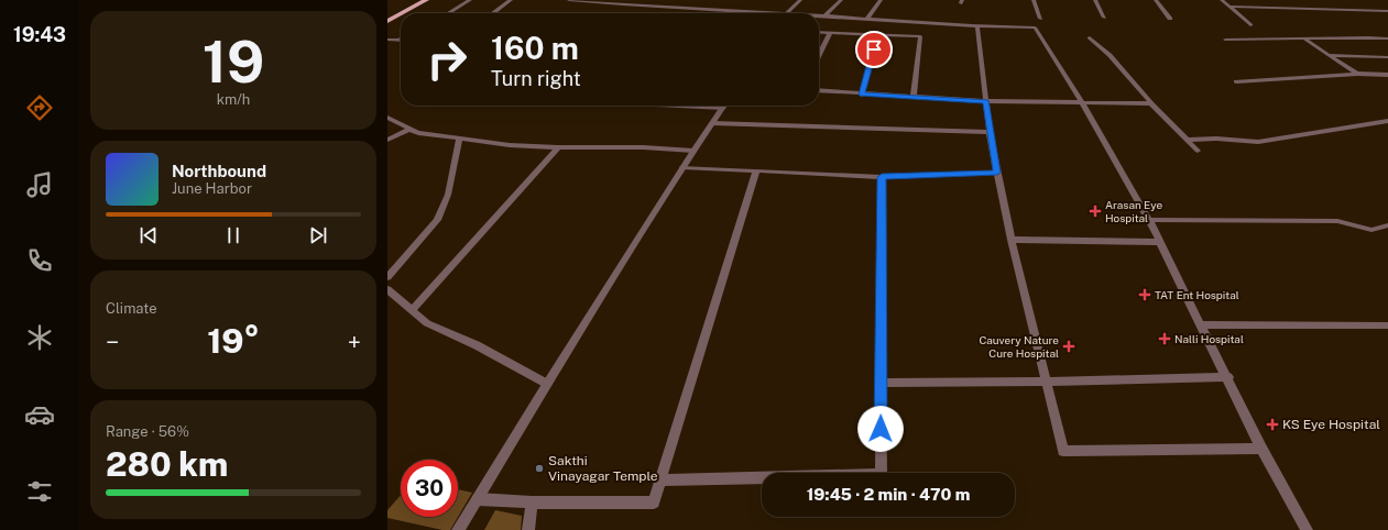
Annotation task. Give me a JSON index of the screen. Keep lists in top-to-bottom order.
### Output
{
  "places": {
    "health": [
      "Arasan Eye Hospital",
      "TAT Ent Hospital",
      "Nalli Hospital",
      "Cauvery Nature Cure Hospital",
      "KS Eye Hospital"
    ],
    "other": ["Sakthi Vinayagar Temple"]
  },
  "page": {
    "tabs": "19:43",
    "tile": [
      ["19", "km/h"],
      "Climate",
      ["Range · 56%", "280 km"]
    ],
    "turn": ["160 m", "Turn right"],
    "song": ["Northbound", "June Harbor"],
    "heat": ["−", "19°", "+"],
    "limit": "30",
    "trip": "19:45 · 2 min · 470 m"
  }
}
